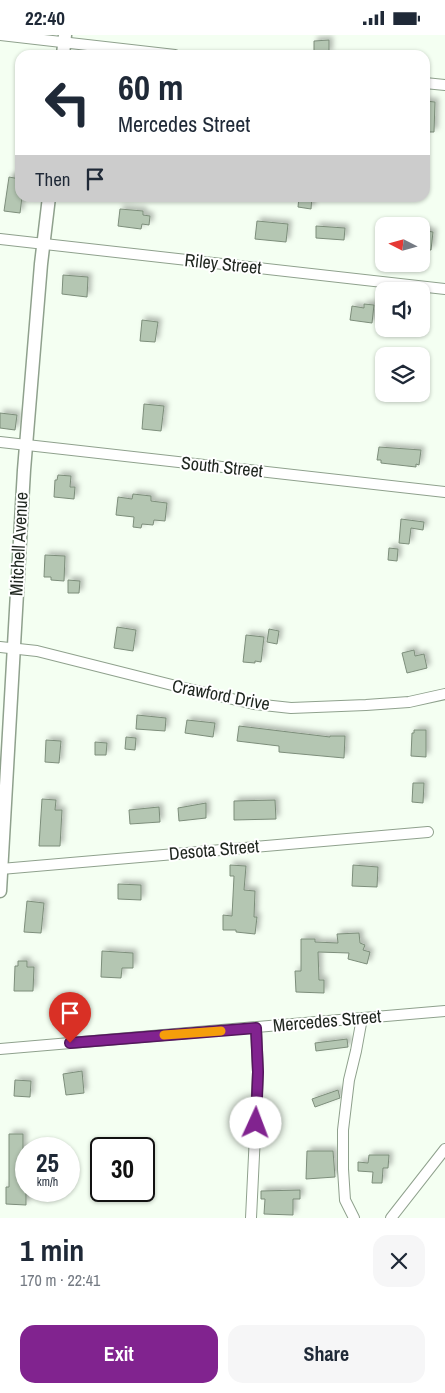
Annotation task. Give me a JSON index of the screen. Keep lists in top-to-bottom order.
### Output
{
  "streets": {
    "street": [
      "Riley Street",
      "South Street",
      "Mitchell Avenue",
      "Crawford Drive",
      "Desota Street",
      "Mercedes Street"
    ]
  },
  "crossings": [
    ["Riley Street", "Mitchell Avenue"],
    ["South Street", "Mitchell Avenue"],
    ["Mitchell Avenue", "Crawford Drive"],
    ["Mitchell Avenue", "Desota Street"]
  ],
  "north": "left",
  "page": {
    "status": "22:40",
    "turn": ["60 m", "Mercedes Street"],
    "then": "Then",
    "speed": "25 km/h",
    "limit": "30",
    "heading": ["1 min", "170 m · 22:41"],
    "buttons": ["Exit", "Share"]
  }
}
